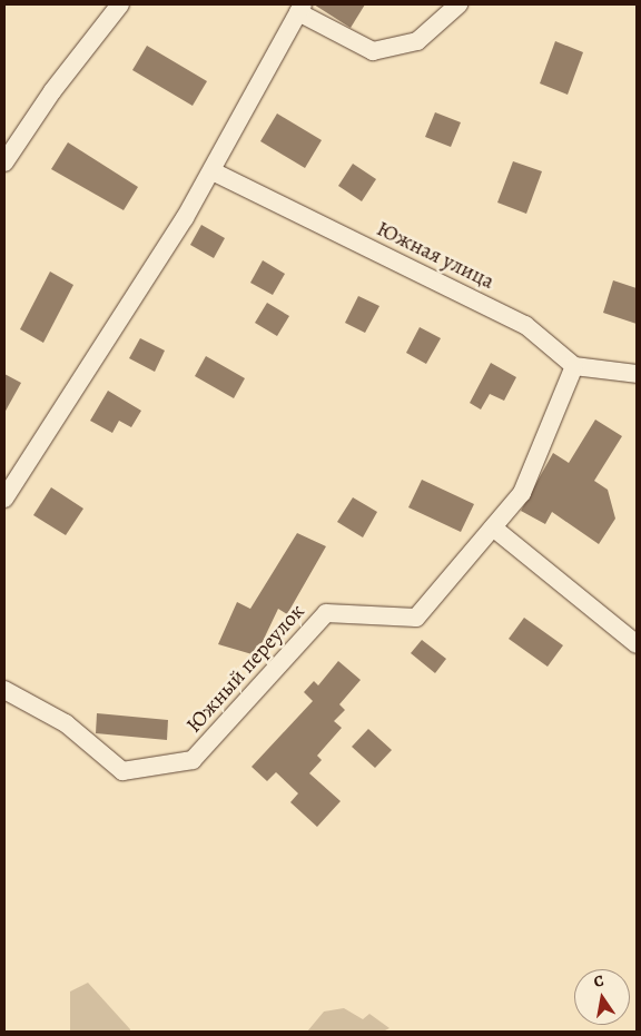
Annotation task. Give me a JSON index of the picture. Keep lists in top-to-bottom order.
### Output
{
  "streets": {
    "street": ["Южная улица", "Южный переулок"]
  },
  "crossings": [
    ["Южная улица", "Южный переулок"]
  ],
  "north": "top"
}
